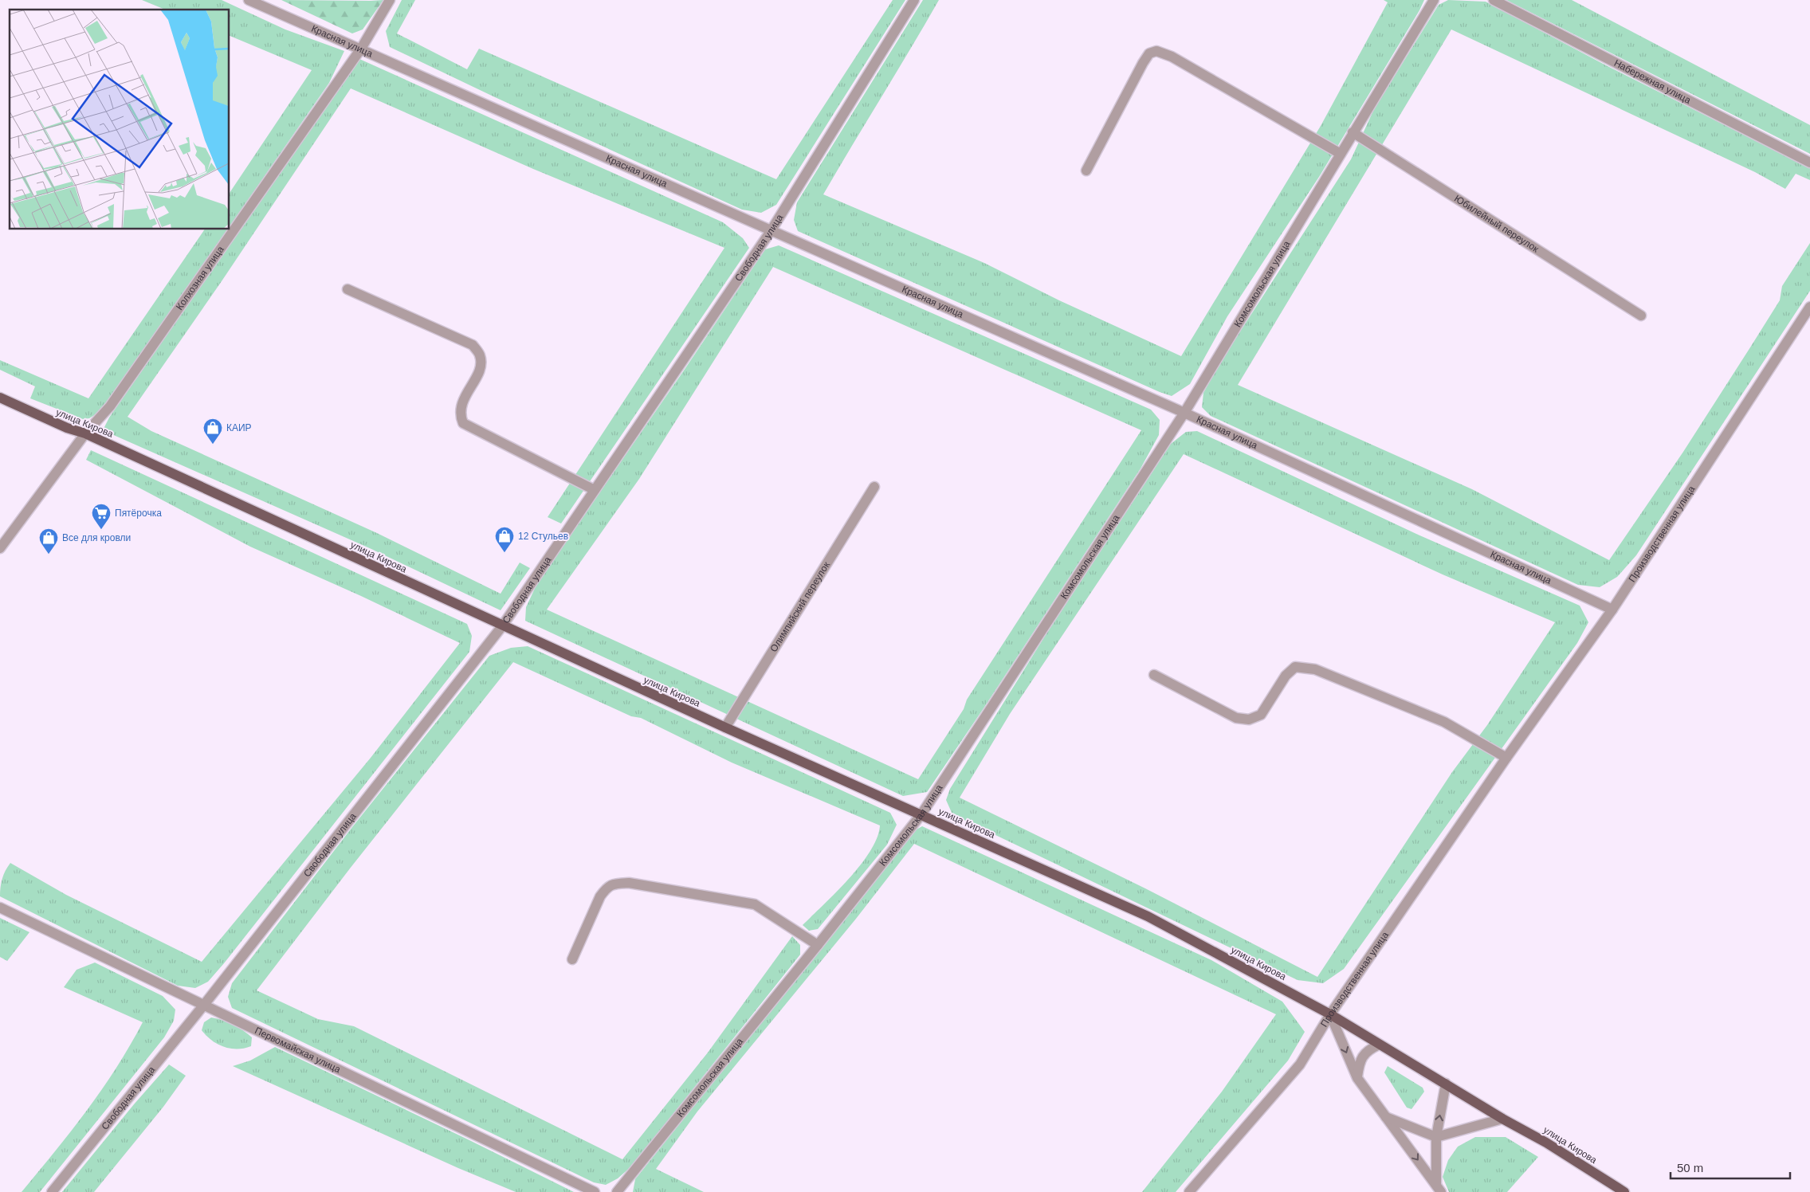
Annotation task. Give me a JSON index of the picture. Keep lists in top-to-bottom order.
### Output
{
  "streets": {
    "main road": ["улица Кирова"],
    "street": [
      "Красная улица",
      "Набережная улица",
      "Юбилейный переулок",
      "Свободная улица",
      "Колхозная улица",
      "Комсомольская улица",
      "Производственная улица",
      "Олимпийский переулок",
      "Первомайская улица"
    ]
  },
  "crossings": [
    ["Красная улица", "Свободная улица"],
    ["Красная улица", "Колхозная улица"],
    ["Красная улица", "Комсомольская улица"],
    ["Красная улица", "Производственная улица"],
    ["Юбилейный переулок", "Комсомольская улица"],
    ["Свободная улица", "улица Кирова"],
    ["Свободная улица", "Первомайская улица"],
    ["Колхозная улица", "улица Кирова"],
    ["Комсомольская улица", "улица Кирова"],
    ["улица Кирова", "Производственная улица"],
    ["улица Кирова", "Олимпийский переулок"]
  ],
  "places": {
    "shop": ["КАИР", "12 Стульев", "Все для кровли"],
    "supermarket": ["Пятёрочка"]
  },
  "scale_bar": "50 m"
}
